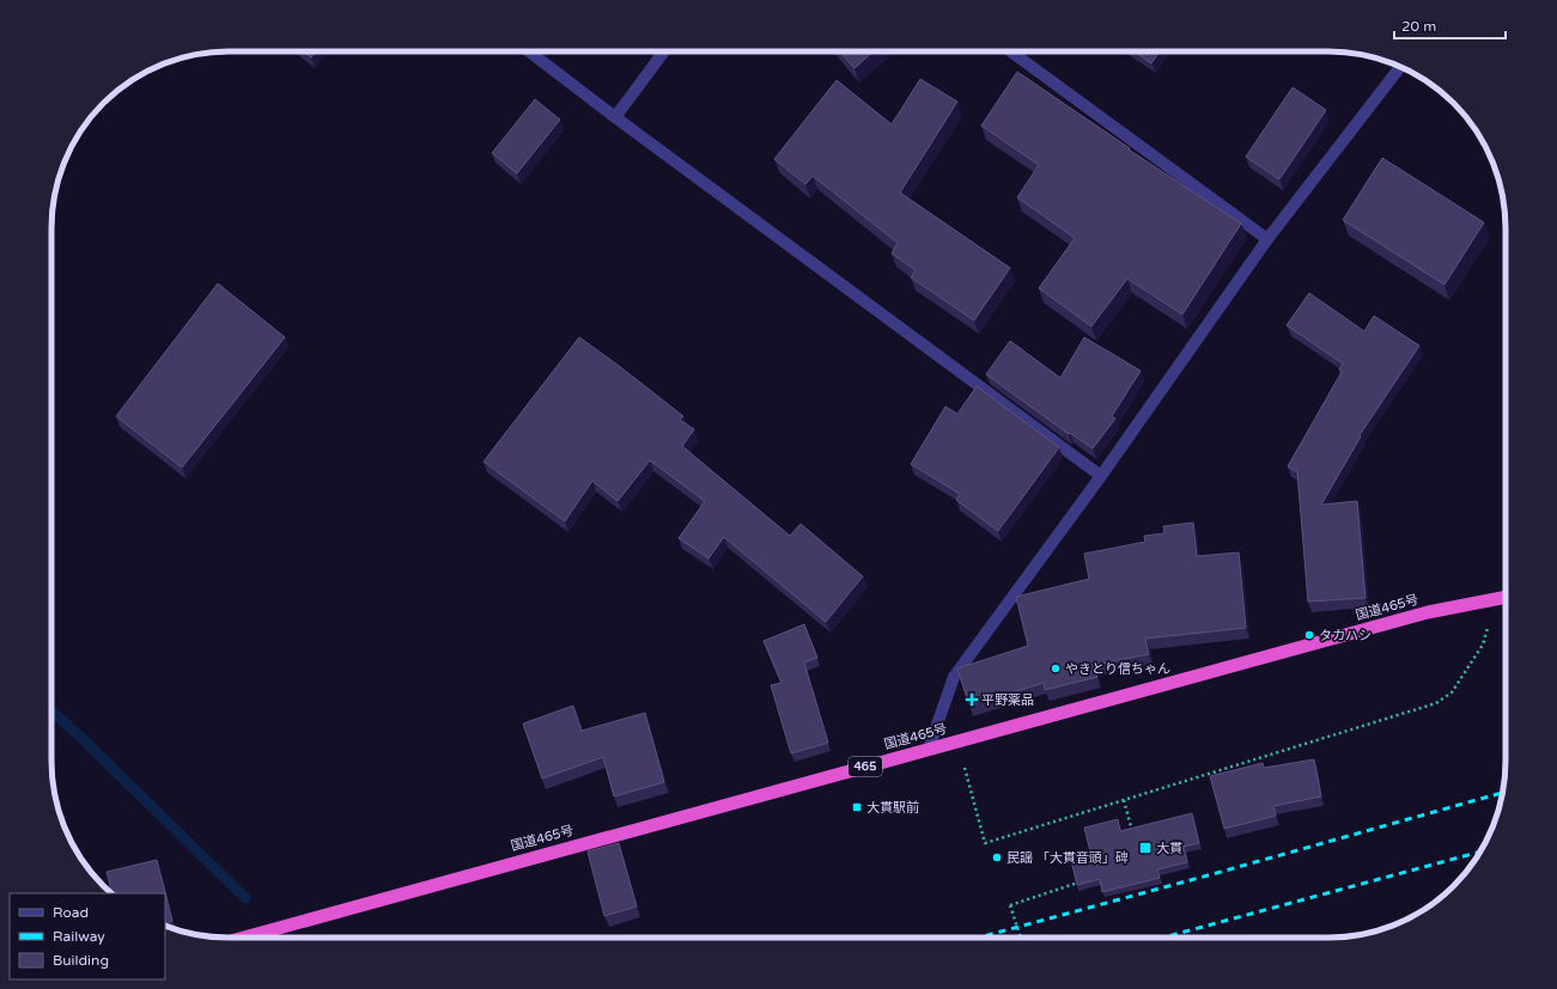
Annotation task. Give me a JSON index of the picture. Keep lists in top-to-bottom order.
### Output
{
  "streets": {
    "highway": ["国道465号", "465"]
  },
  "places": {
    "other": ["タカハシ", "やきとり信ちゃん", "民謡 「大貫音頭」碑"],
    "health": ["平野薬品"],
    "transit": ["大貫駅前", "大貫"]
  },
  "legend": ["Road", "Railway", "Building"],
  "scale_bar": "20 m"
}
